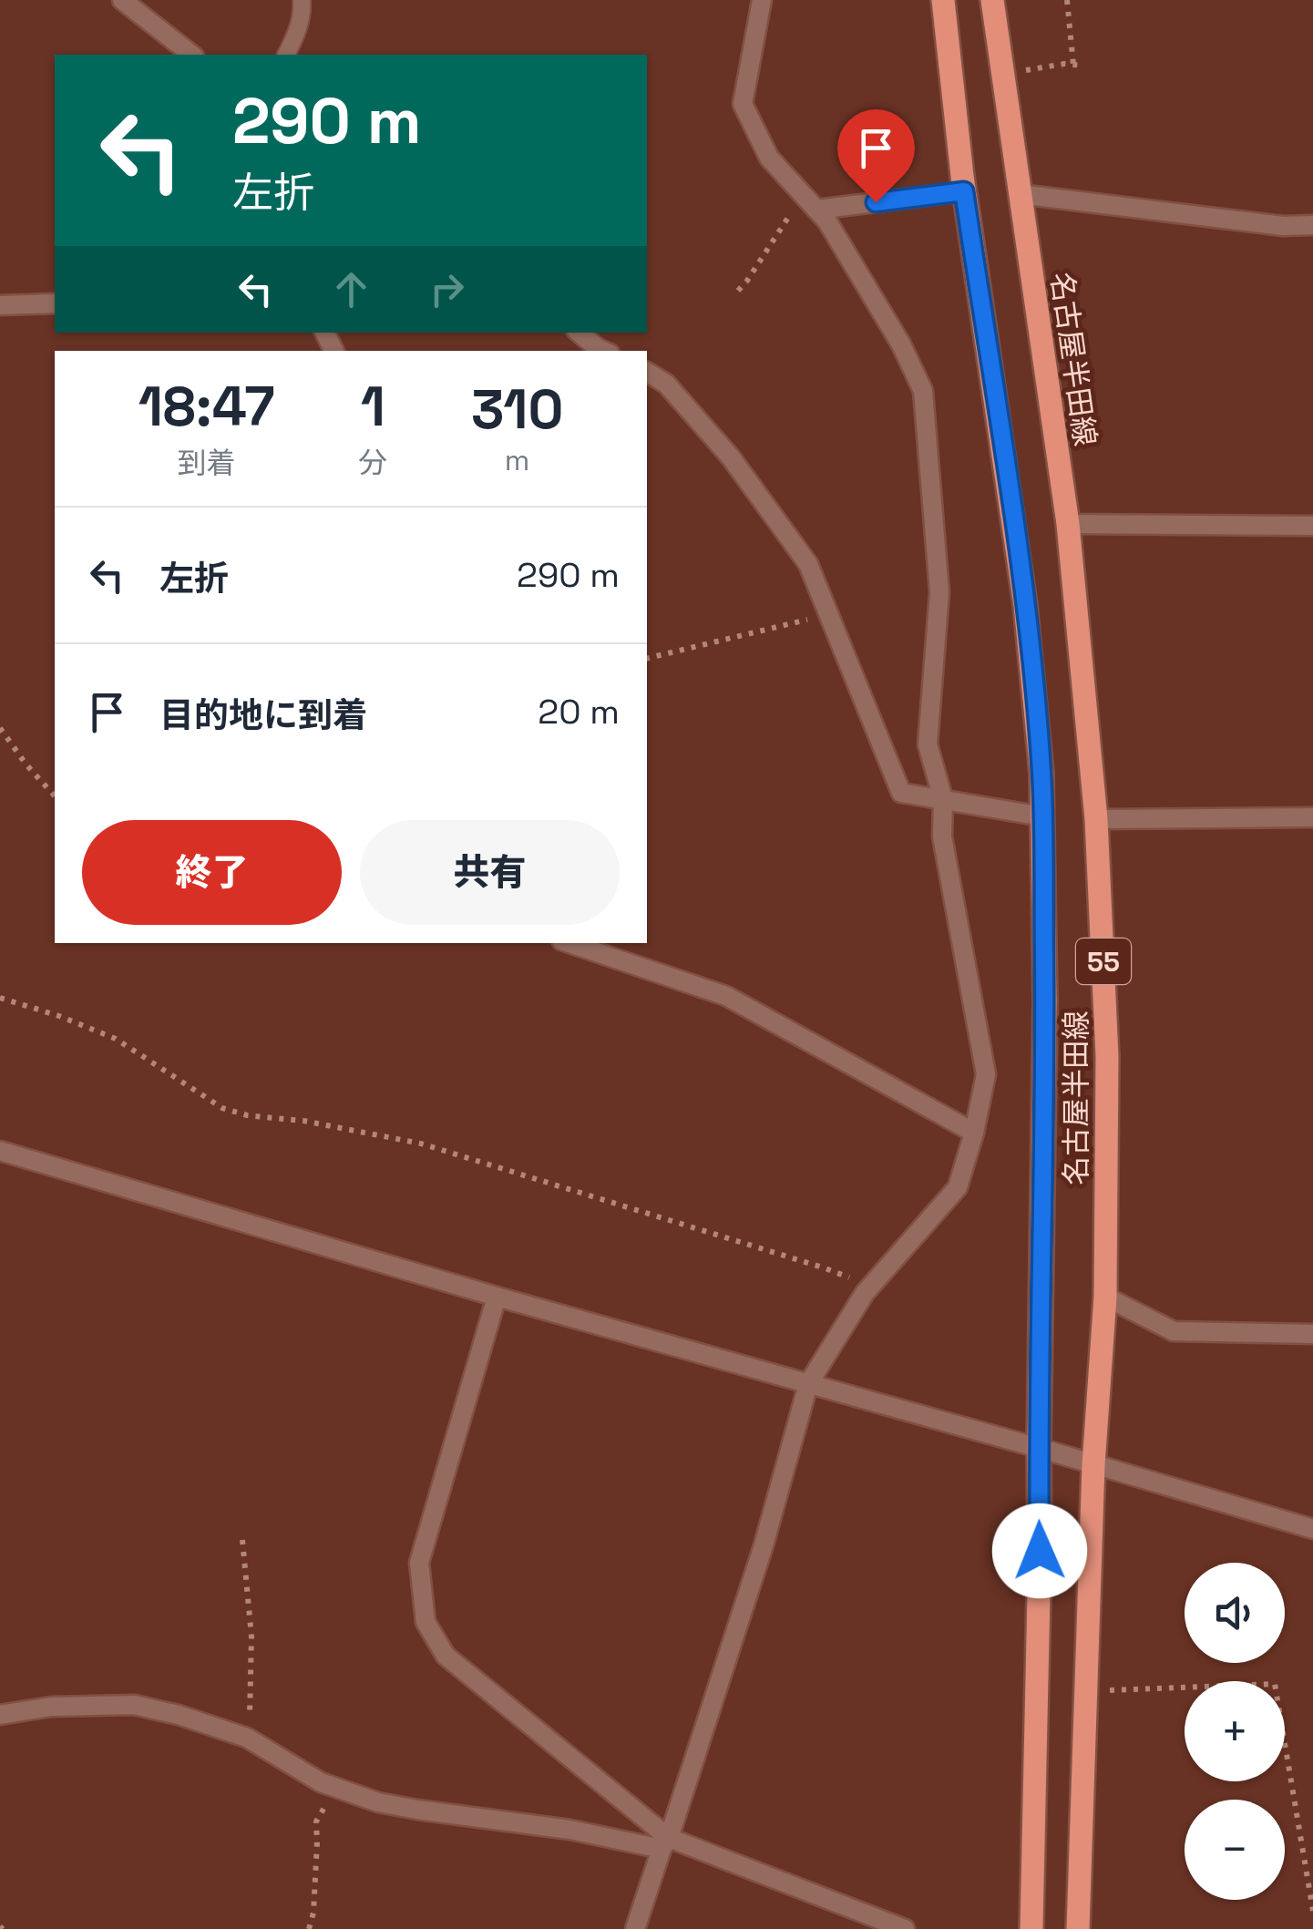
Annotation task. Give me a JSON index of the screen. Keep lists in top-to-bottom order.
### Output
{
  "streets": {
    "main road": ["名古屋半田線", "55"]
  },
  "page": {
    "turn": ["290 m", "左折"],
    "eta": [
      "18:47",
      "到着",
      "1",
      "分",
      "310",
      "m"
    ],
    "list": [
      {
        "name": "左折",
        "value": "290 m"
      },
      {
        "name": "目的地に到着",
        "value": "20 m"
      }
    ],
    "buttons": ["終了", "共有"],
    "map_buttons": ["+", "−"]
  }
}
